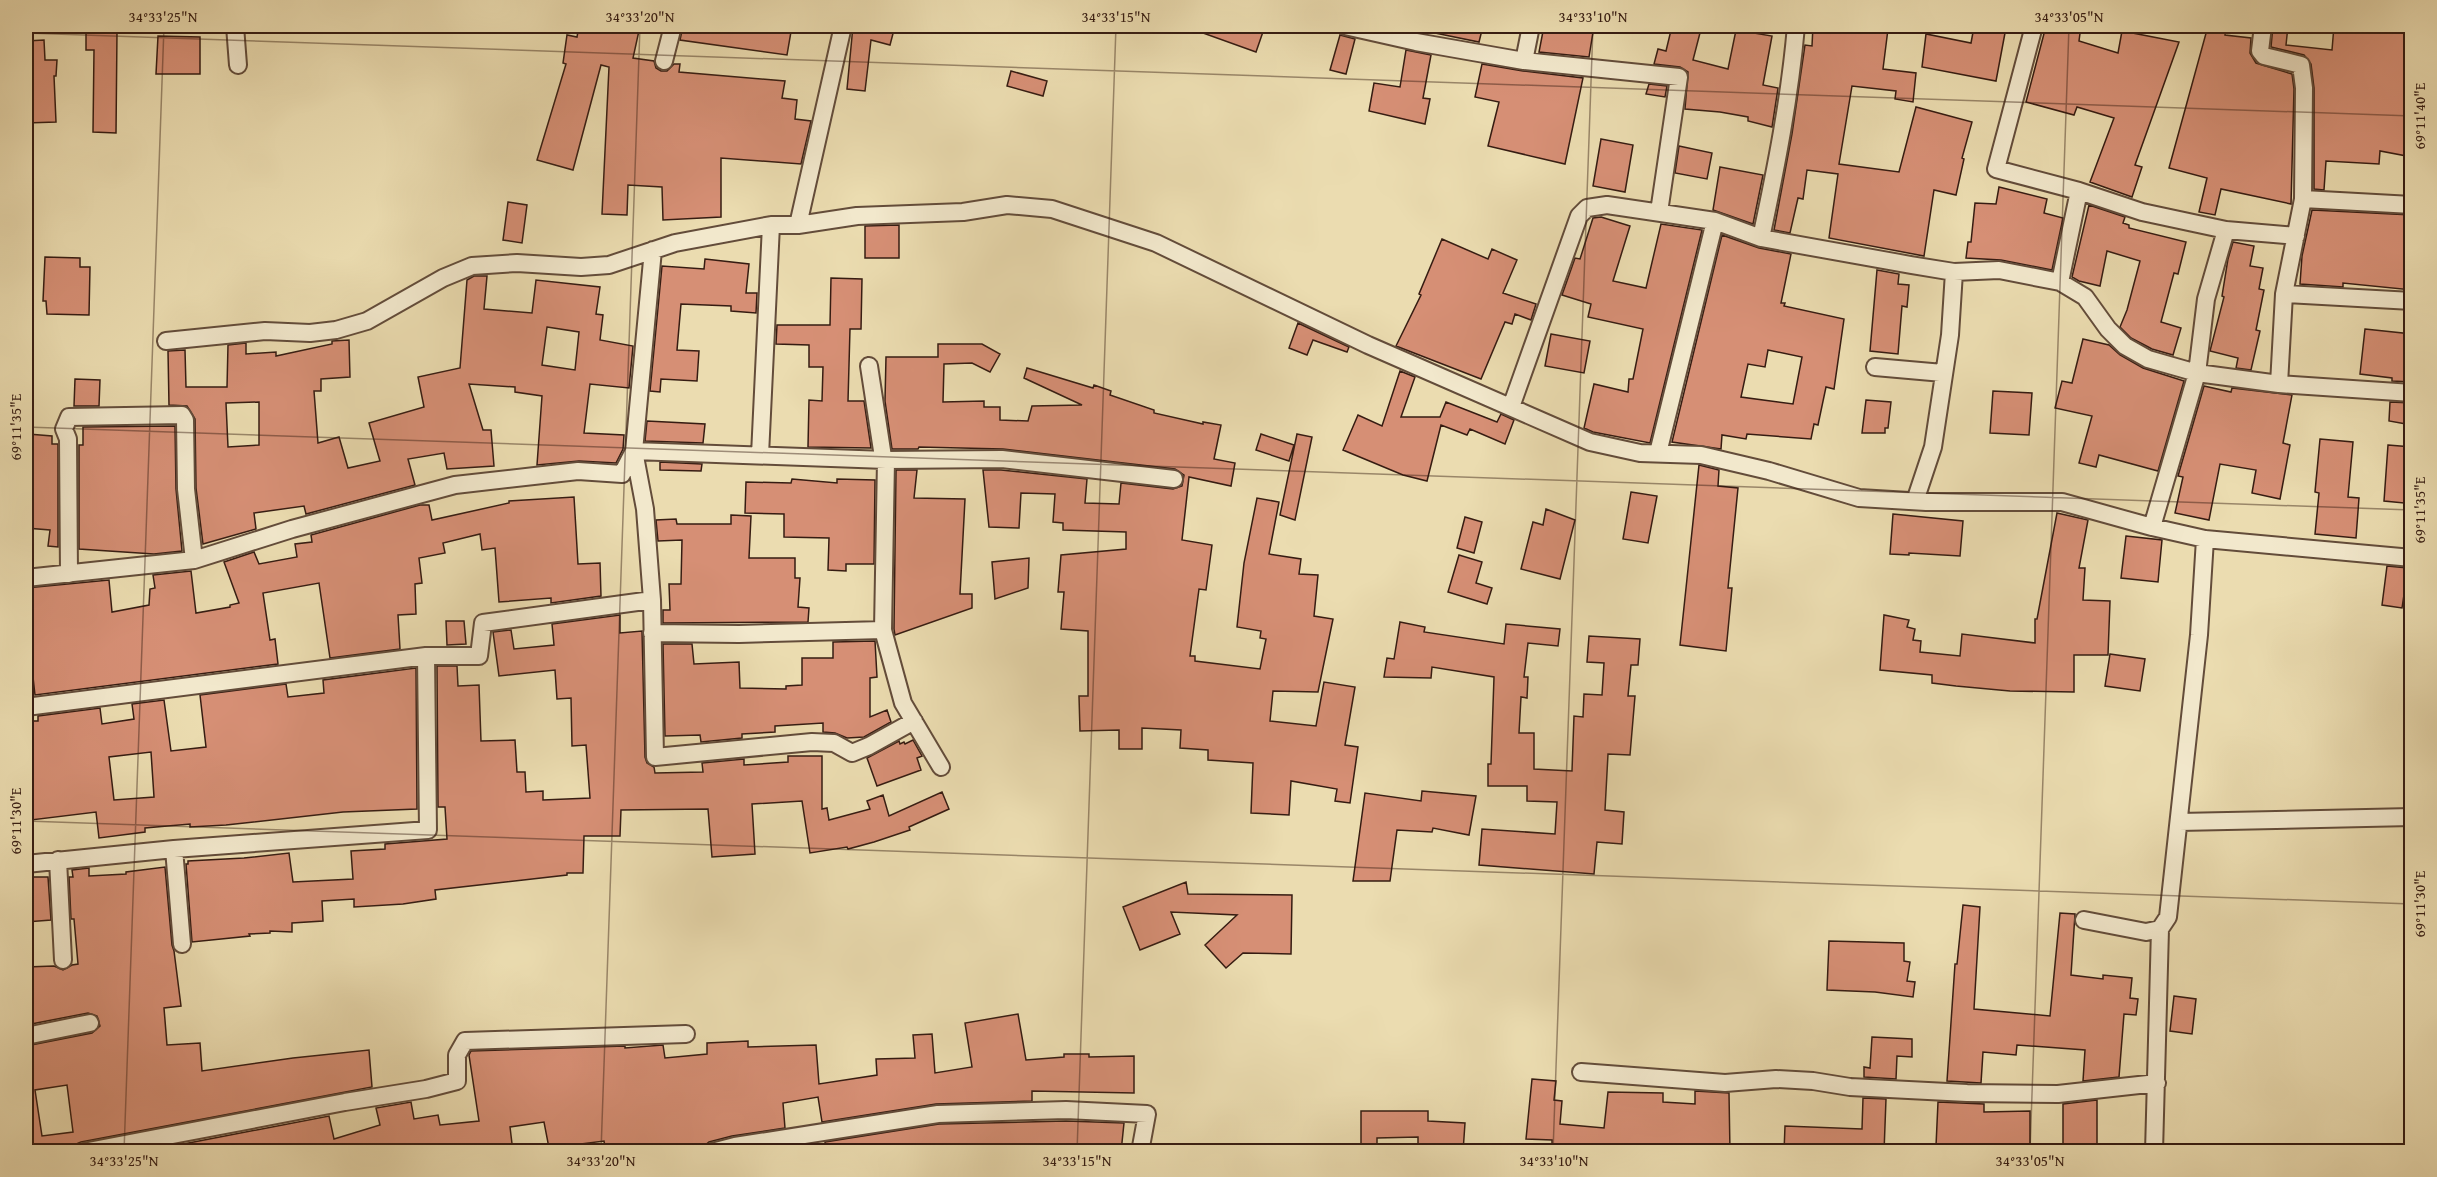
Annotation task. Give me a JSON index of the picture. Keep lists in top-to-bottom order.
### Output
{
  "coordinates": [
    "34°33'25\"N",
    "34°33'20\"N",
    "34°33'15\"N",
    "34°33'10\"N",
    "34°33'05\"N",
    "69°11'40\"E",
    "69°11'35\"E",
    "69°11'30\"E"
  ]
}
